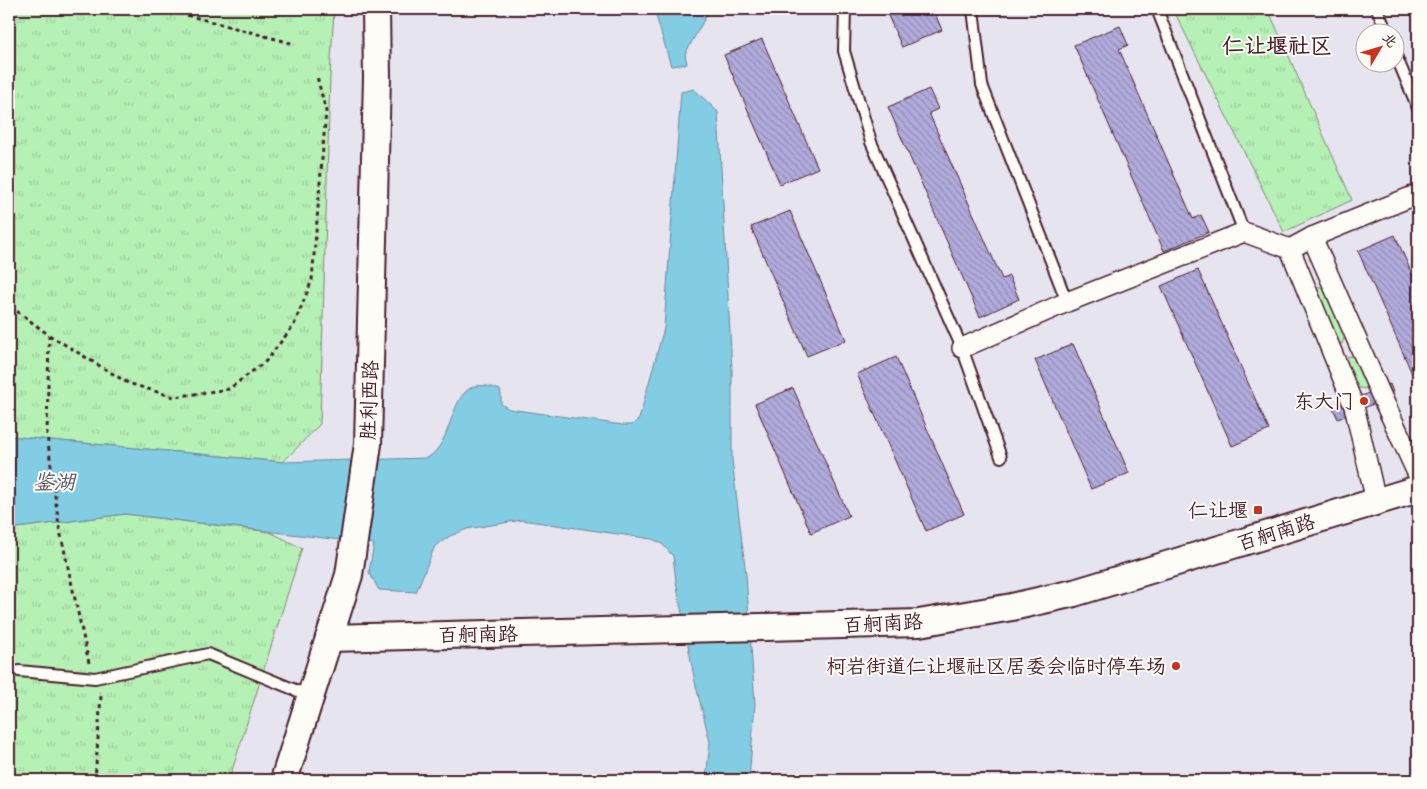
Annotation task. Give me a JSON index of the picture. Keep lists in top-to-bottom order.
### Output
{
  "streets": {
    "street": ["胜利西路", "百舸南路"]
  },
  "crossings": [
    ["胜利西路", "百舸南路"]
  ],
  "districts": ["仁让堰社区"],
  "water": ["鉴湖"],
  "places": {
    "other": ["东大门", "柯岩街道仁让堰社区居委会临时停车场"],
    "transit": ["仁让堰"]
  },
  "north": "top right"
}
